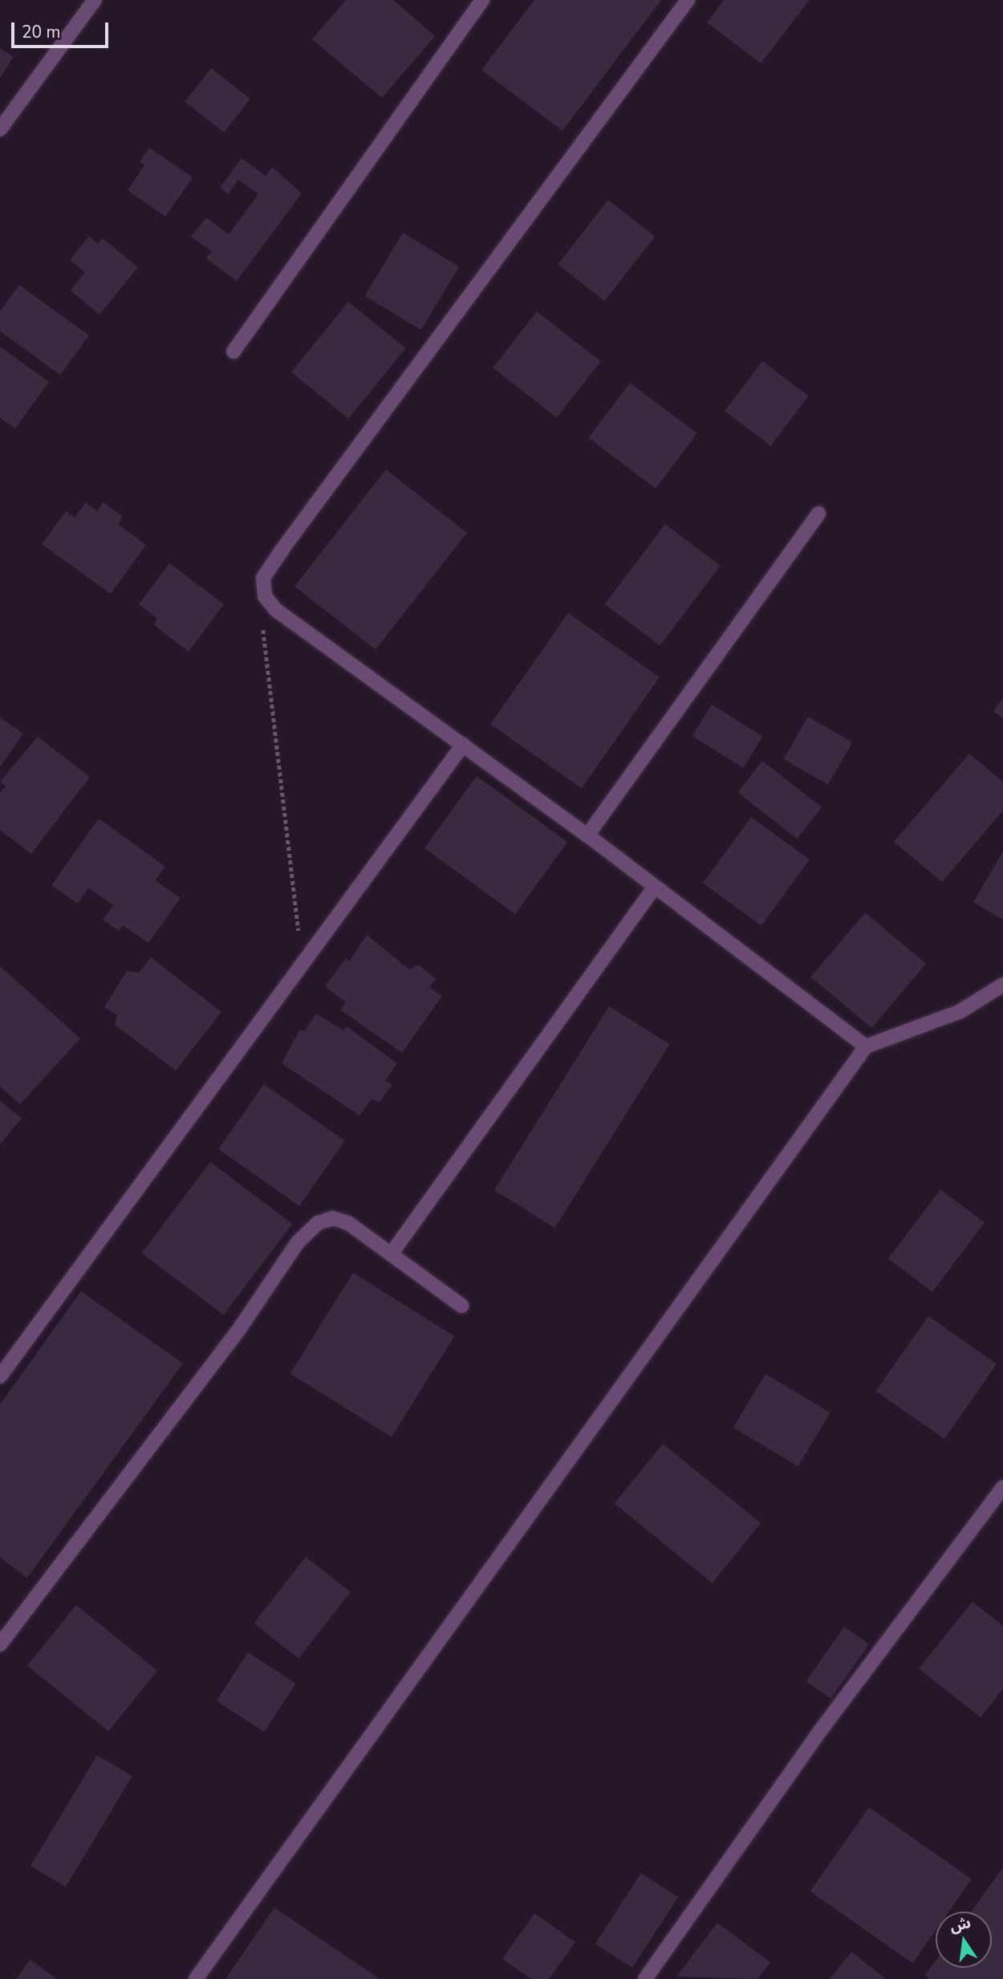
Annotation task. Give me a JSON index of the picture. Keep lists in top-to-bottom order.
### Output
{
  "scale_bar": "20 m",
  "north": "top"
}
